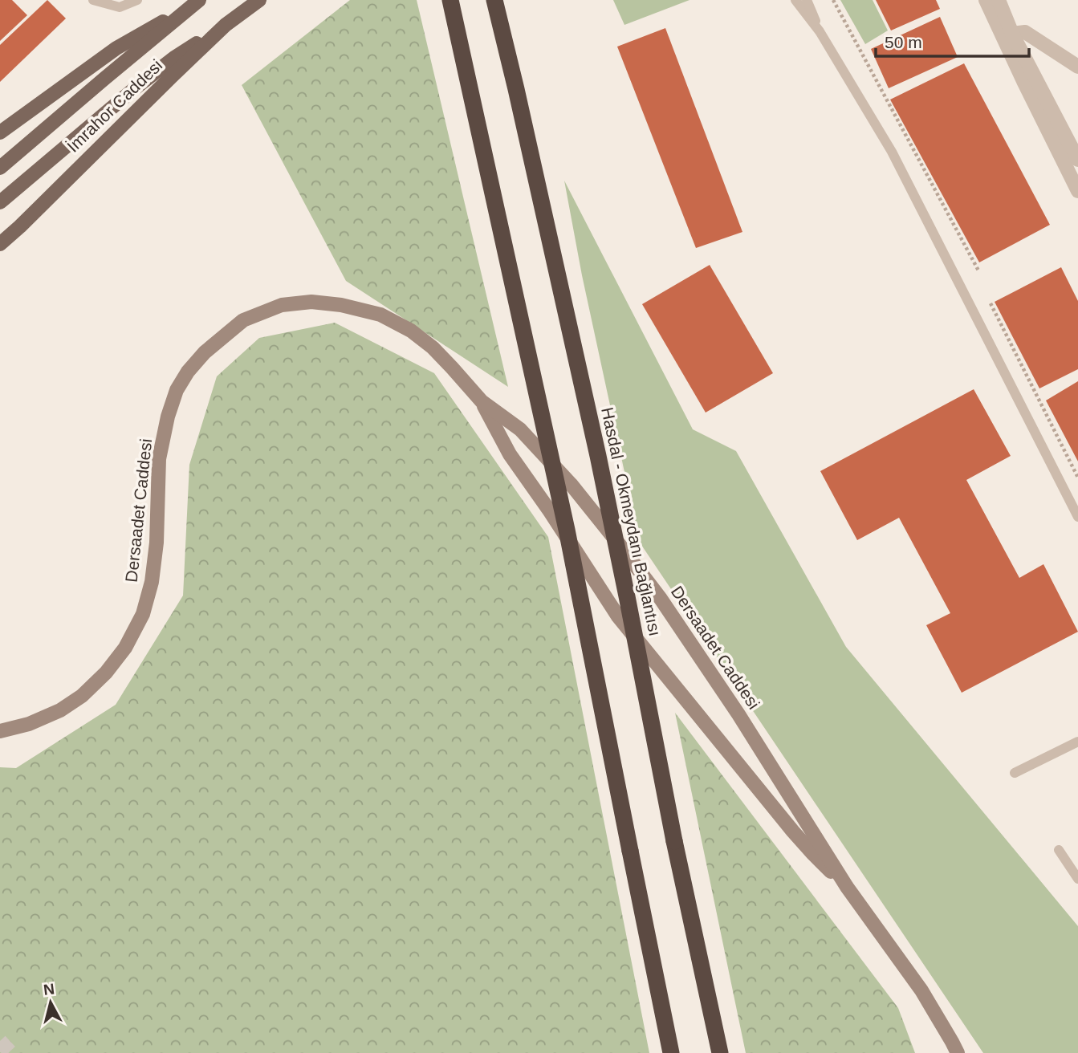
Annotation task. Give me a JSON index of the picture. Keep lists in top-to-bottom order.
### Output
{
  "streets": {
    "highway": ["Hasdal - Okmeydanı Bağlantısı"],
    "main road": ["İmrahor Caddesi", "Dersaadet Caddesi"]
  },
  "scale_bar": "50 m",
  "north": "top"
}
